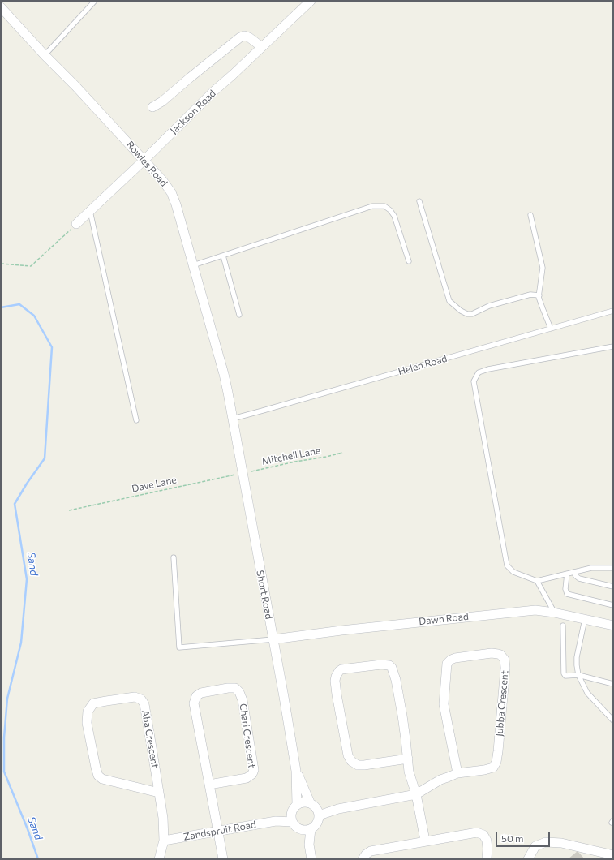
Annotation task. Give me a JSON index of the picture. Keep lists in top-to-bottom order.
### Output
{
  "streets": {
    "street": [
      "Jackson Road",
      "Rowles Road",
      "Short Road",
      "Dawn Road",
      "Jubba Crescent",
      "Chari Crescent",
      "Aba Crescent",
      "Zandspruit Road"
    ],
    "lane": ["Helen Road"],
    "path": ["Mitchell Lane", "Dave Lane"]
  },
  "crossings": [
    ["Jackson Road", "Rowles Road"],
    ["Rowles Road", "Helen Road"],
    ["Rowles Road", "Short Road"],
    ["Helen Road", "Short Road"],
    ["Mitchell Lane", "Dave Lane"],
    ["Mitchell Lane", "Short Road"],
    ["Dave Lane", "Short Road"],
    ["Short Road", "Dawn Road"],
    ["Short Road", "Jubba Crescent"],
    ["Short Road", "Zandspruit Road"],
    ["Jubba Crescent", "Zandspruit Road"],
    ["Chari Crescent", "Zandspruit Road"],
    ["Aba Crescent", "Zandspruit Road"]
  ],
  "water": ["Sand"],
  "scale_bar": "50 m"
}
